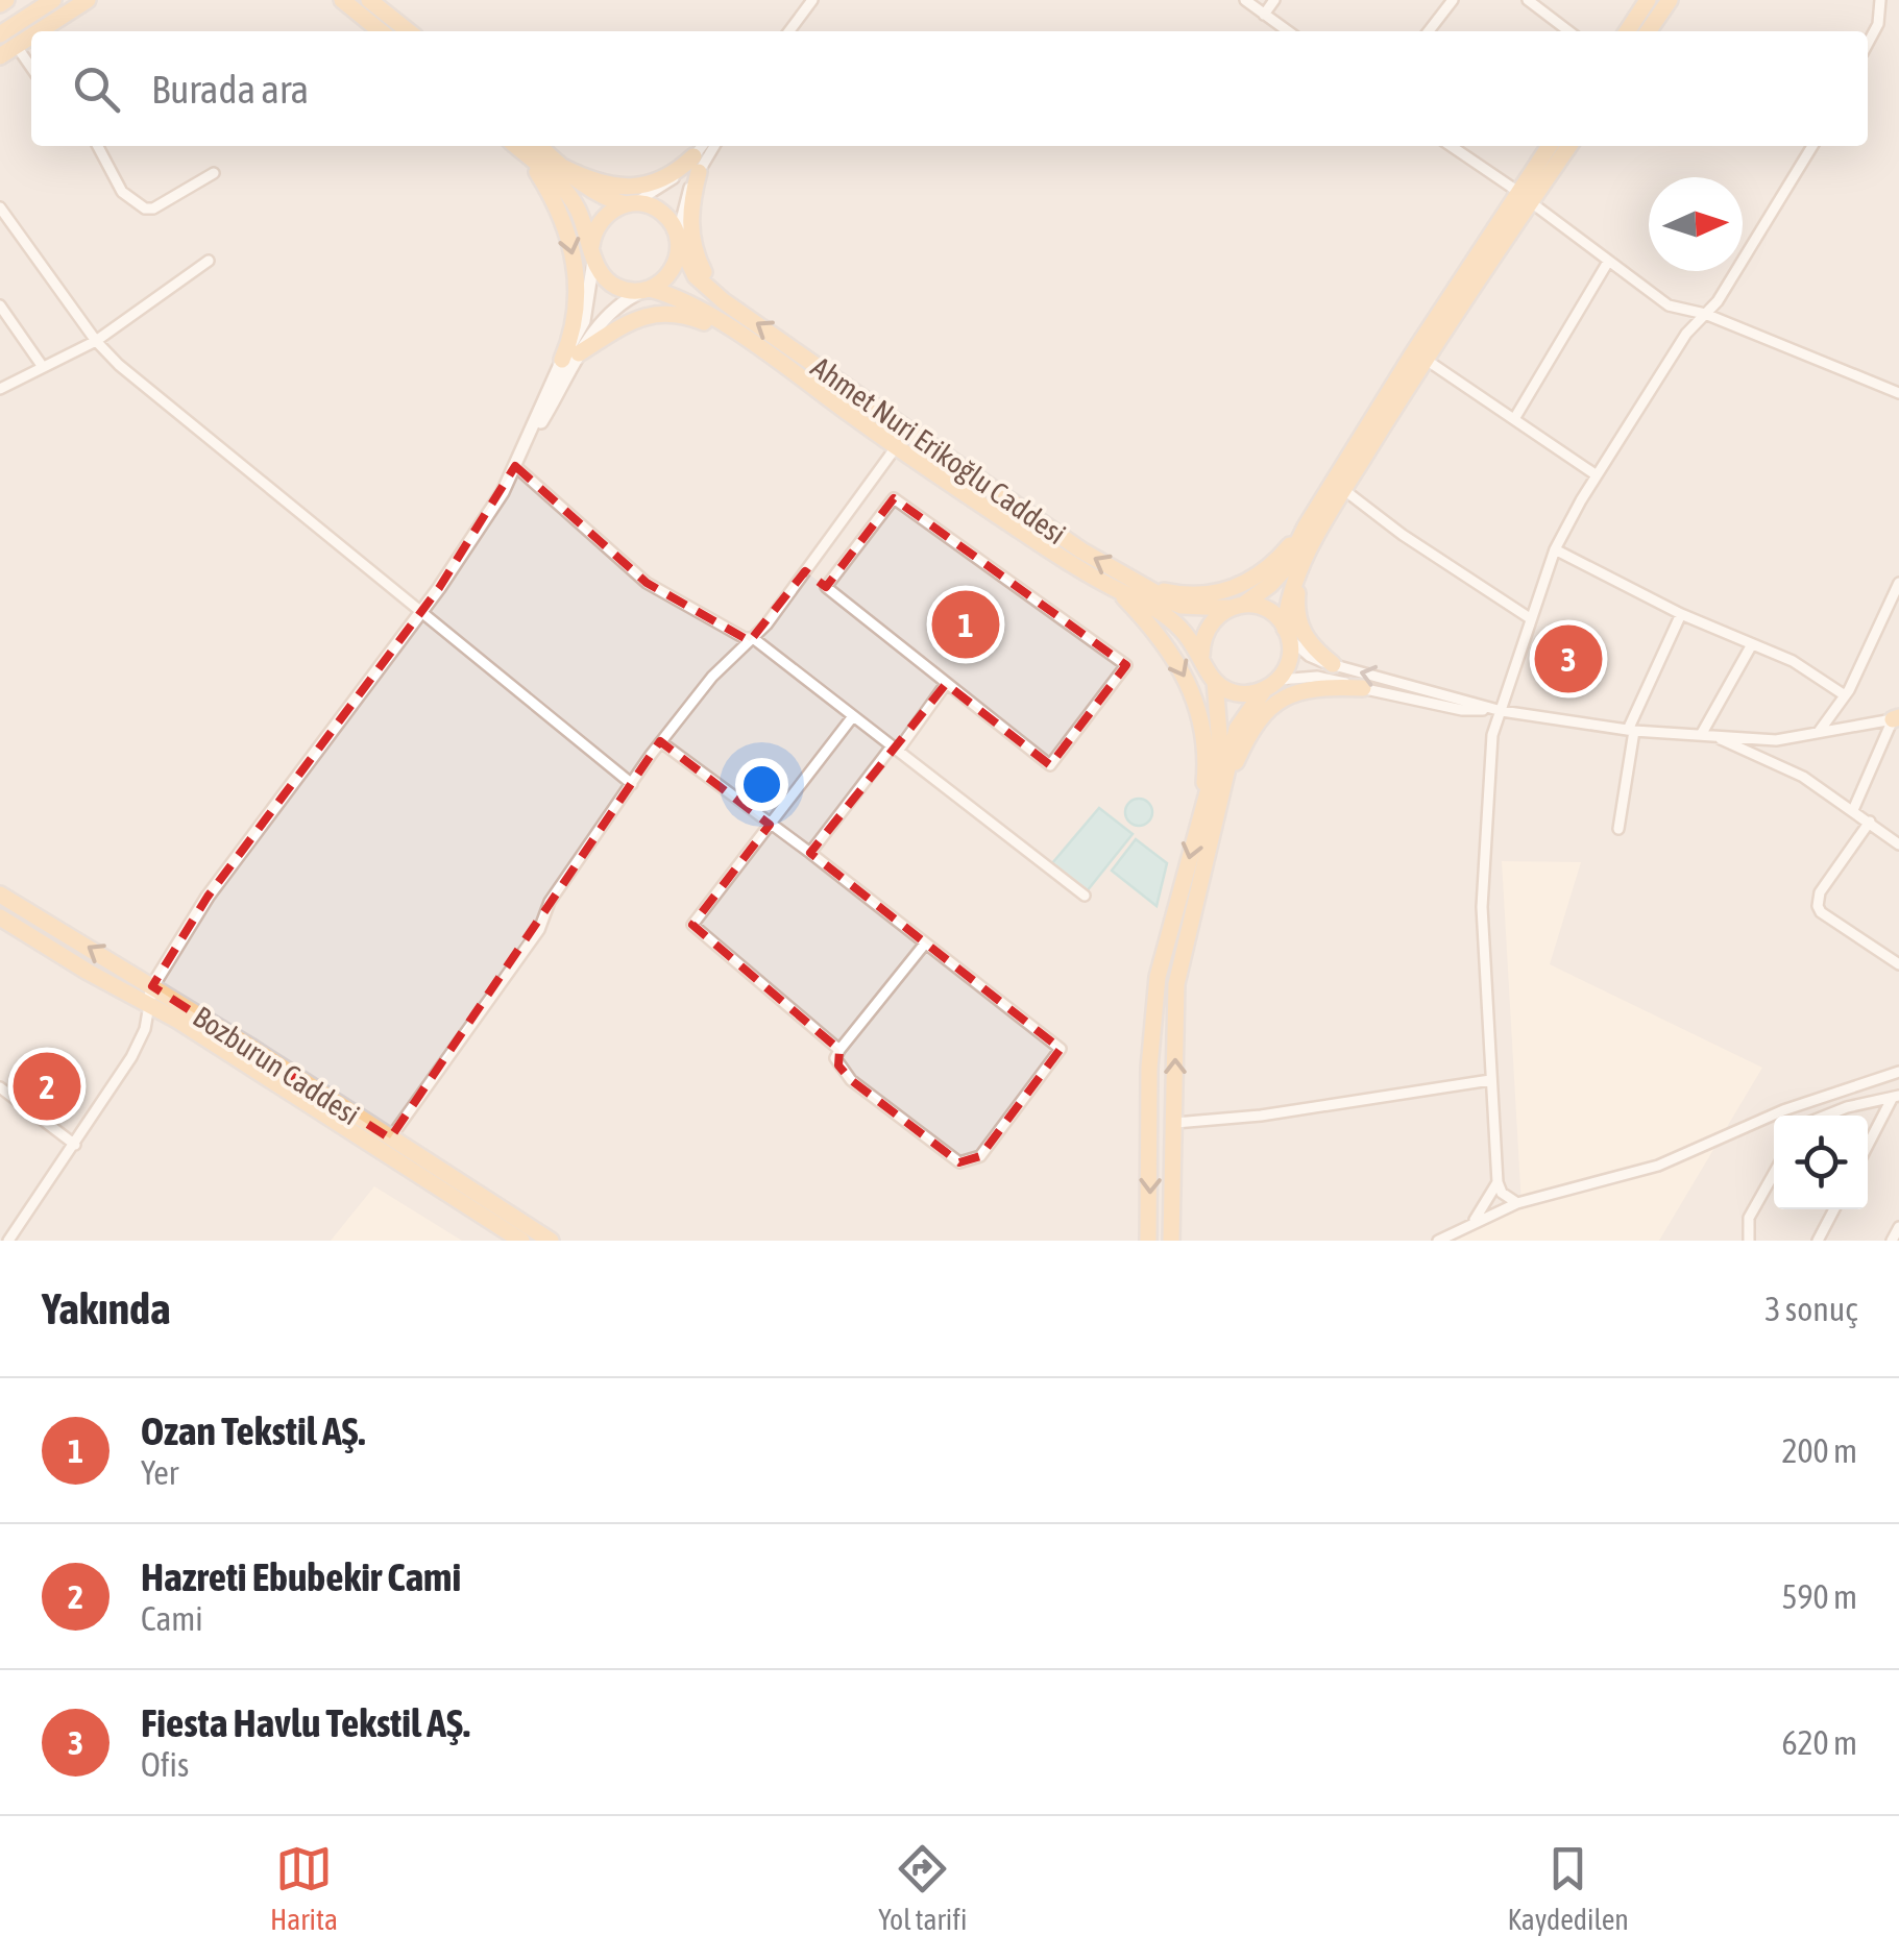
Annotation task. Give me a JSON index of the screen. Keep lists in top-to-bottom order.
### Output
{
  "streets": {
    "main road": ["Ahmet Nuri Erikoğlu Caddesi", "Bozburun Caddesi"]
  },
  "north": "right",
  "page": {
    "search": "Burada ara",
    "pins": ["1", "3", "2"],
    "heading": ["Yakında", "3 sonuç"],
    "list": [
      {
        "mark": "1",
        "name": "Ozan Tekstil AŞ.",
        "note": "Yer",
        "value": "200 m"
      },
      {
        "mark": "2",
        "name": "Hazreti Ebubekir Cami",
        "note": "Cami",
        "value": "590 m"
      },
      {
        "mark": "3",
        "name": "Fiesta Havlu Tekstil AŞ.",
        "note": "Ofis",
        "value": "620 m"
      }
    ],
    "nav": ["Harita", "Yol tarifi", "Kaydedilen"]
  }
}
